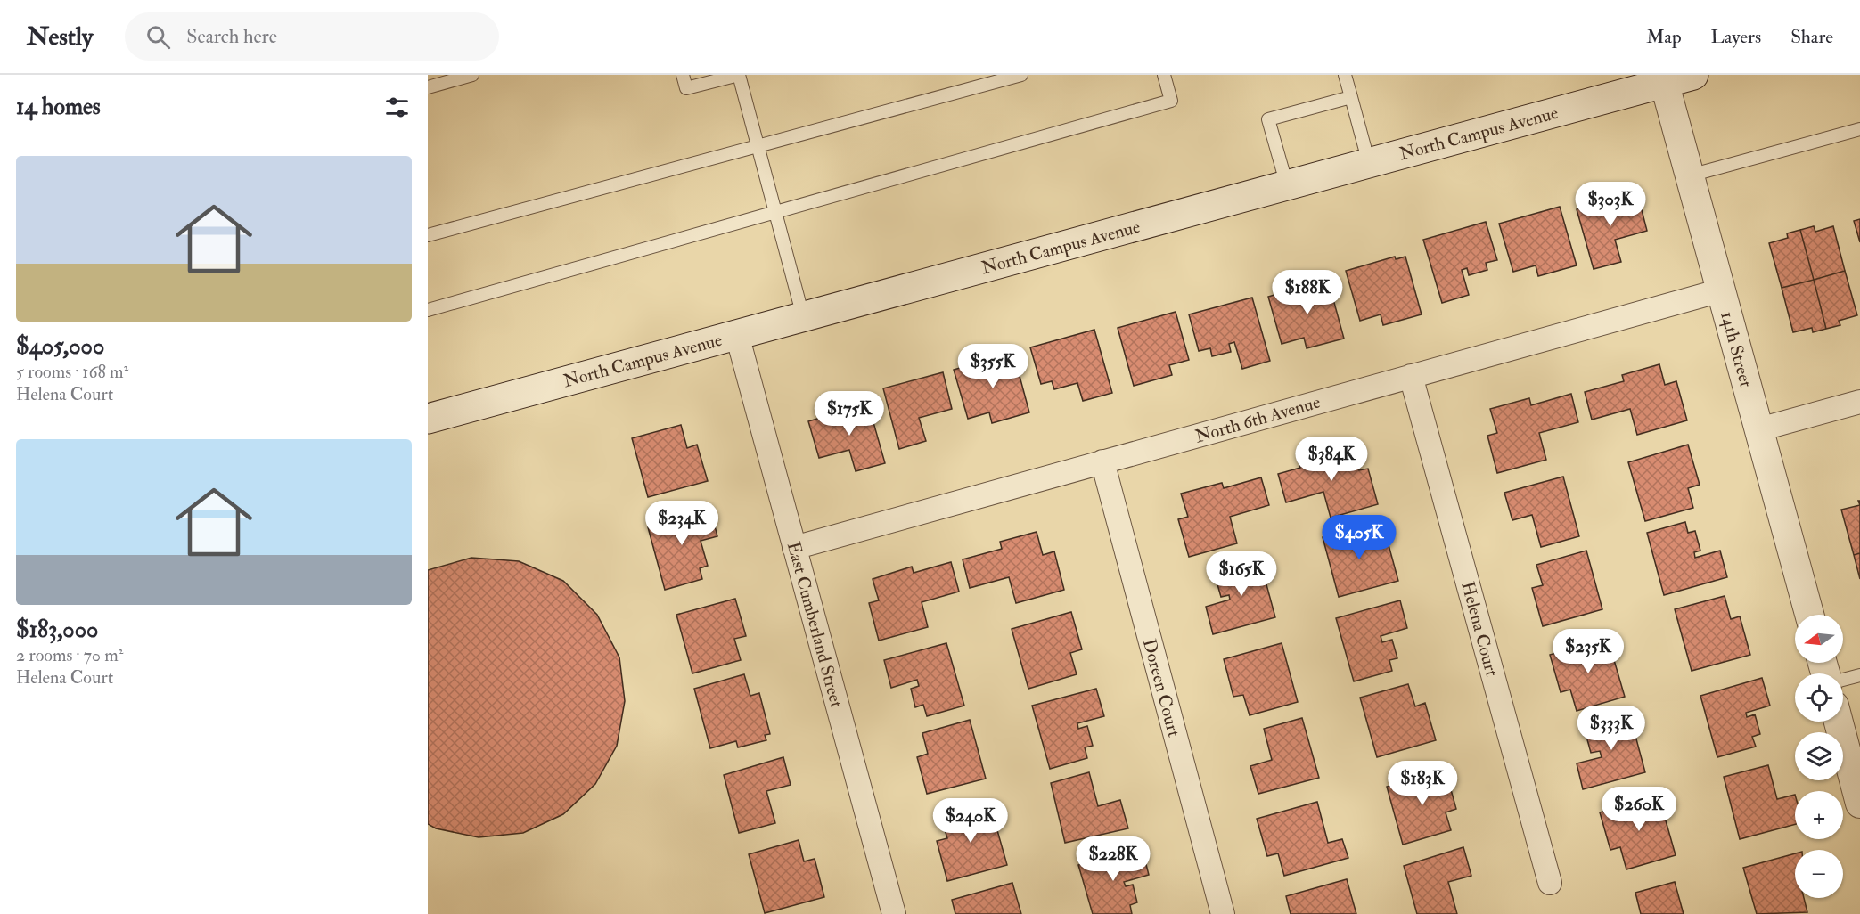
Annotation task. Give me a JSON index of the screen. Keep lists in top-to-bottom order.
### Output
{
  "streets": {
    "main road": ["North Campus Avenue"],
    "street": [
      "14th Street",
      "North 6th Avenue",
      "East Cumberland Street",
      "Helena Court",
      "Doreen Court"
    ]
  },
  "crossings": [
    ["North Campus Avenue", "14th Street"],
    ["North Campus Avenue", "East Cumberland Street"],
    ["14th Street", "North 6th Avenue"],
    ["North 6th Avenue", "East Cumberland Street"],
    ["North 6th Avenue", "Helena Court"],
    ["North 6th Avenue", "Doreen Court"]
  ],
  "north": "left",
  "page": {
    "header": "Nestly",
    "search": "Search here",
    "nav": ["Map", "Layers", "Share"],
    "heading": "14 homes",
    "list": [
      {
        "name": "$405,000",
        "note": "5 rooms · 168 m² · Helena Court"
      },
      {
        "name": "$183,000",
        "note": "2 rooms · 70 m² · Helena Court"
      }
    ],
    "price": [
      "$303K",
      "$188K",
      "$355K",
      "$175K",
      "$384K",
      "$234K",
      "$405K",
      "$165K",
      "$235K",
      "$333K",
      "$183K",
      "$260K",
      "$240K",
      "$228K"
    ],
    "map_buttons": ["+", "−"]
  }
}
